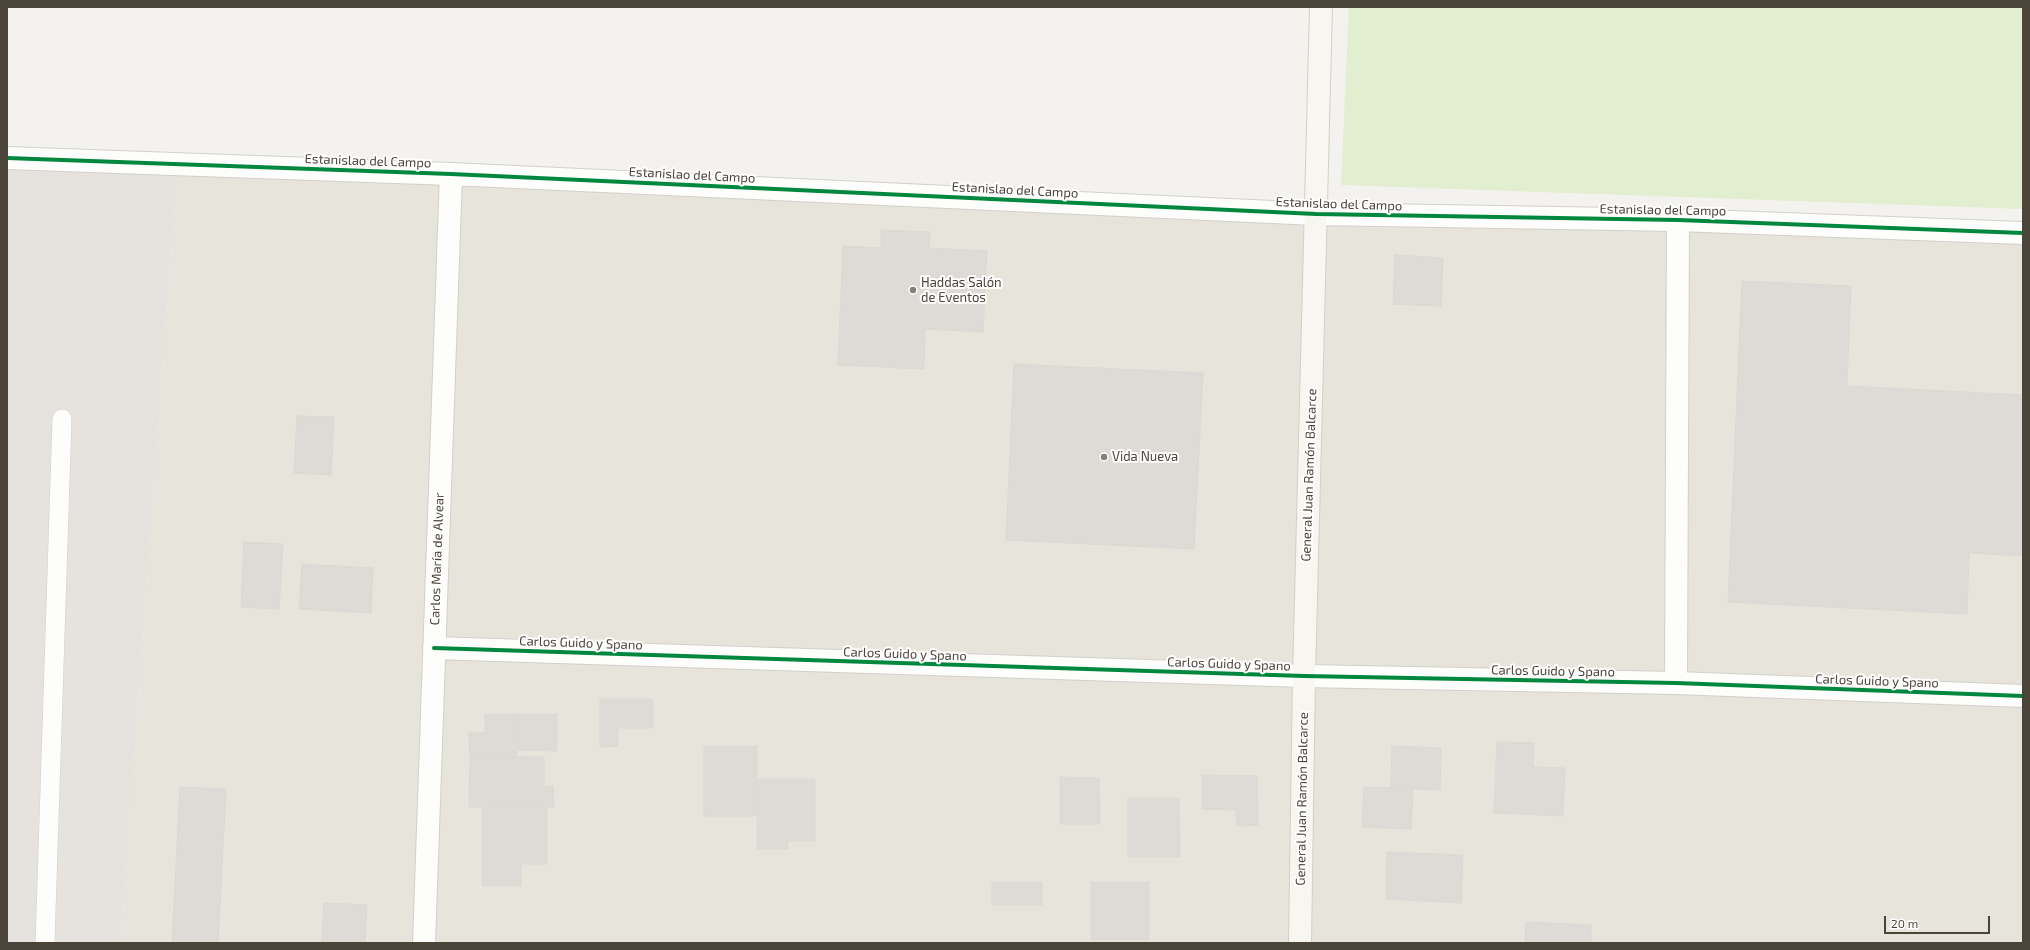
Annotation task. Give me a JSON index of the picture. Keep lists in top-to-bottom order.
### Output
{
  "streets": {
    "street": [
      "Estanislao del Campo",
      "General Juan Ramón Balcarce",
      "Carlos María de Alvear",
      "Carlos Guido y Spano"
    ]
  },
  "crossings": [
    ["Estanislao del Campo", "General Juan Ramón Balcarce"],
    ["Estanislao del Campo", "Carlos María de Alvear"],
    ["General Juan Ramón Balcarce", "Carlos Guido y Spano"],
    ["Carlos María de Alvear", "Carlos Guido y Spano"]
  ],
  "places": ["Haddas Salón de Eventos", "Vida Nueva"],
  "scale_bar": "20 m"
}
